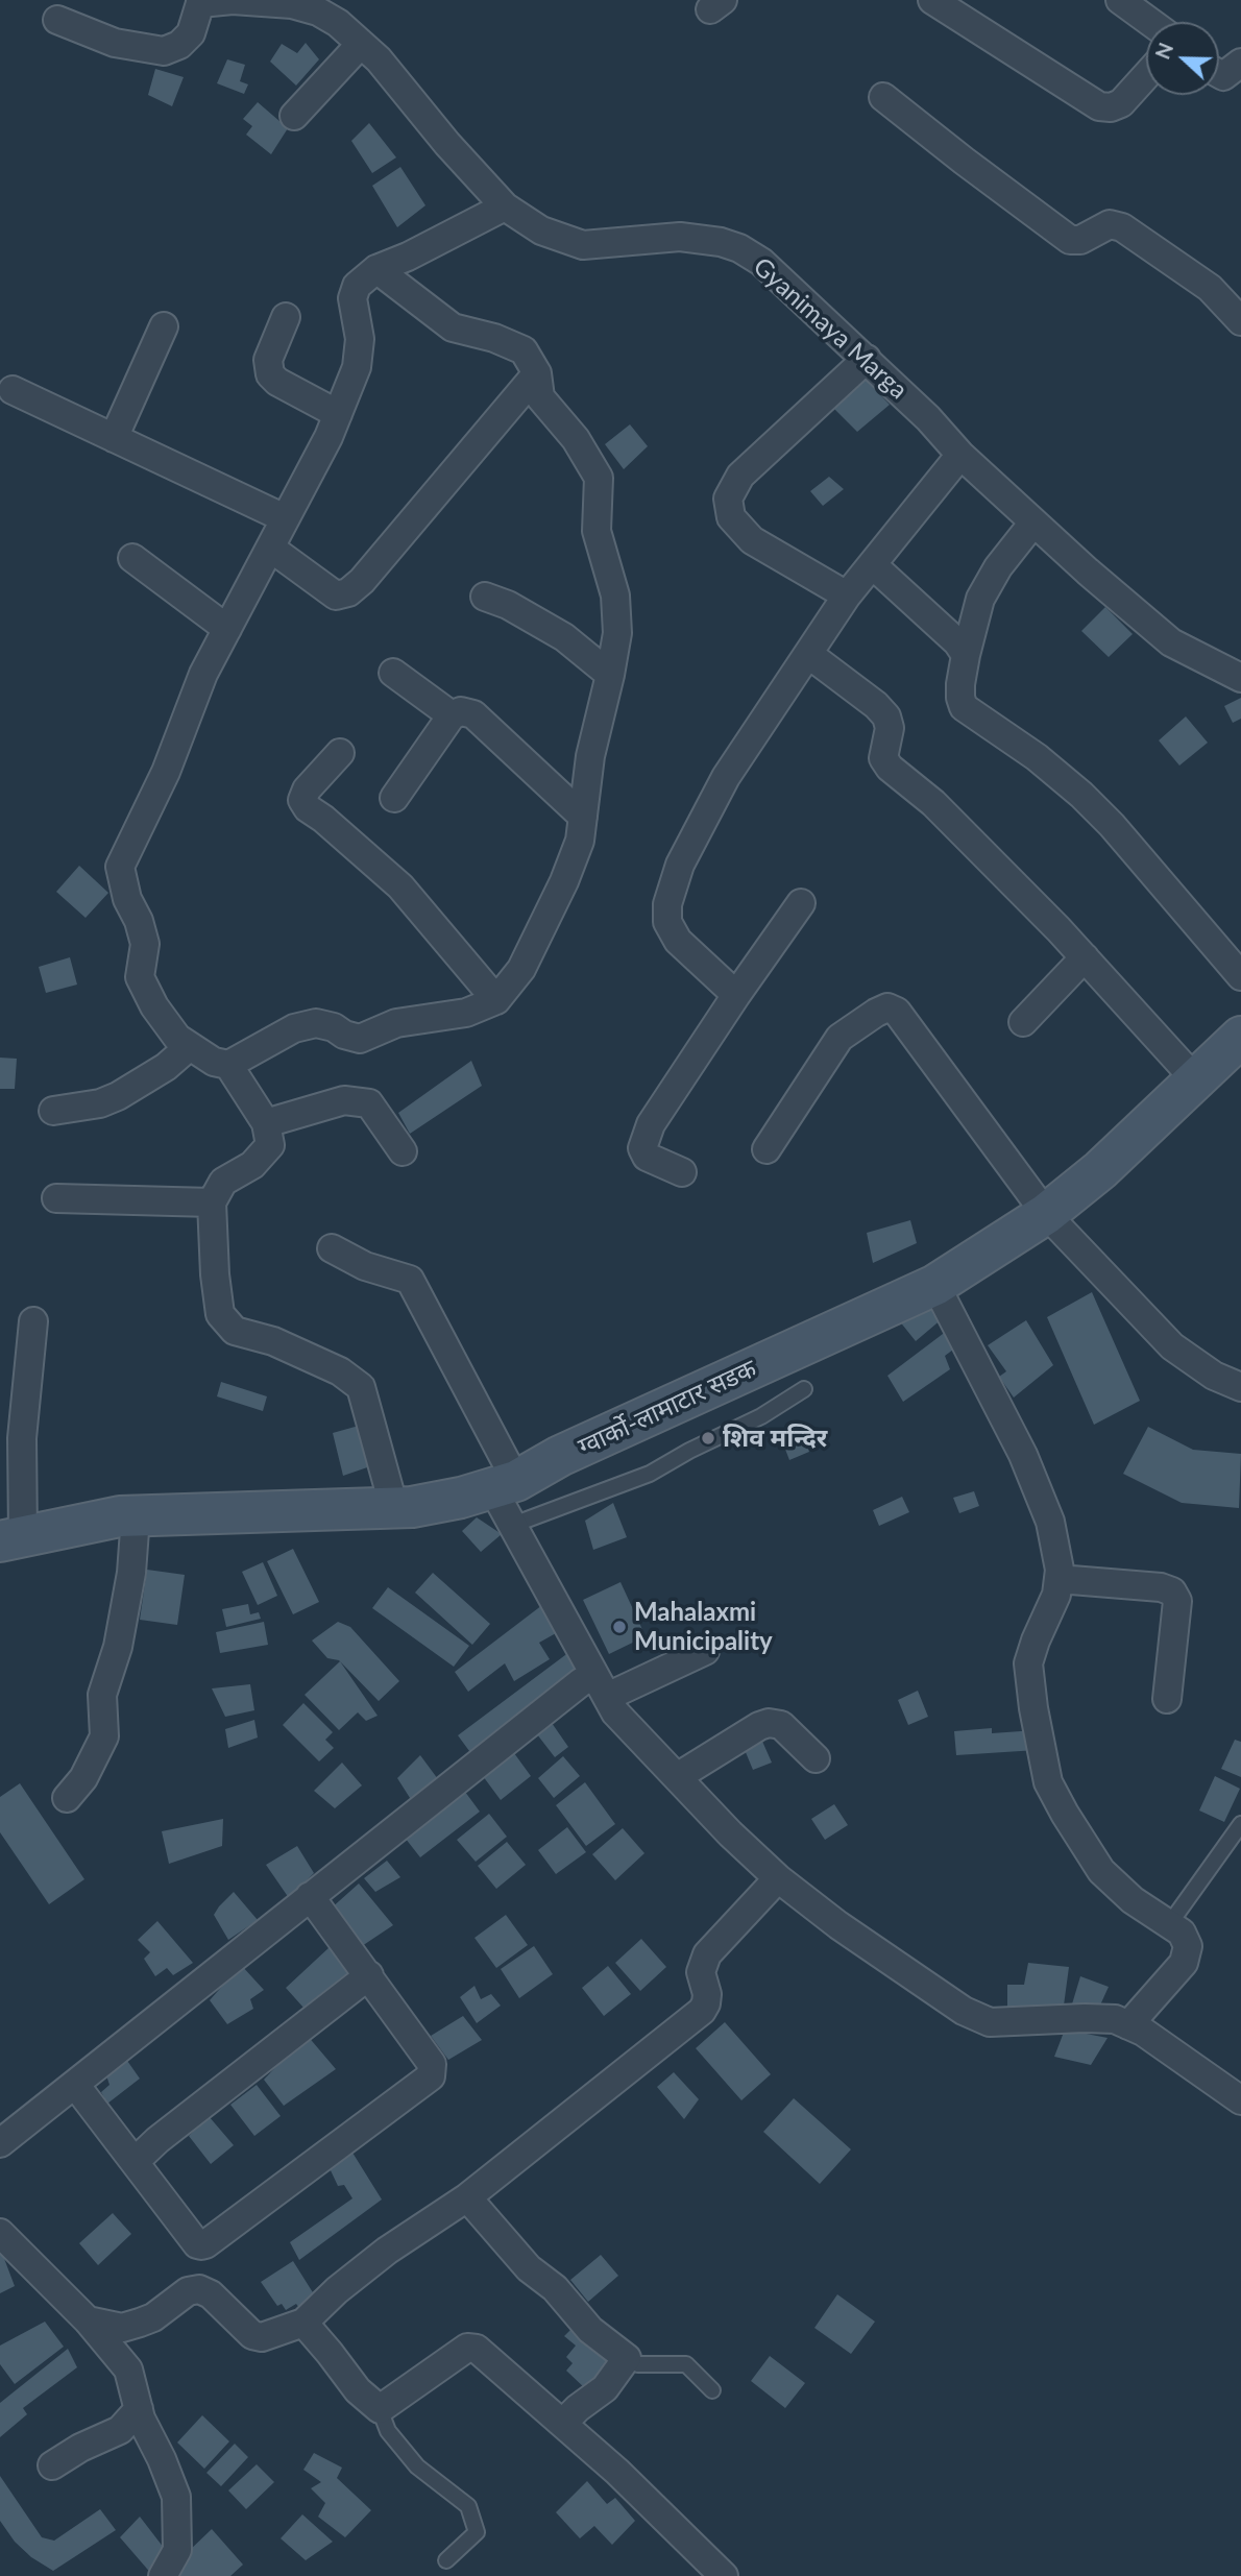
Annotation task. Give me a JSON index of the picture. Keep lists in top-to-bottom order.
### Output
{
  "streets": {
    "main road": ["ग्वार्को-लामाटार सडक"],
    "street": ["Gyanimaya Marga"]
  },
  "places": ["शिव मन्दिर", "Mahalaxmi Municipality"],
  "north": "left"
}
